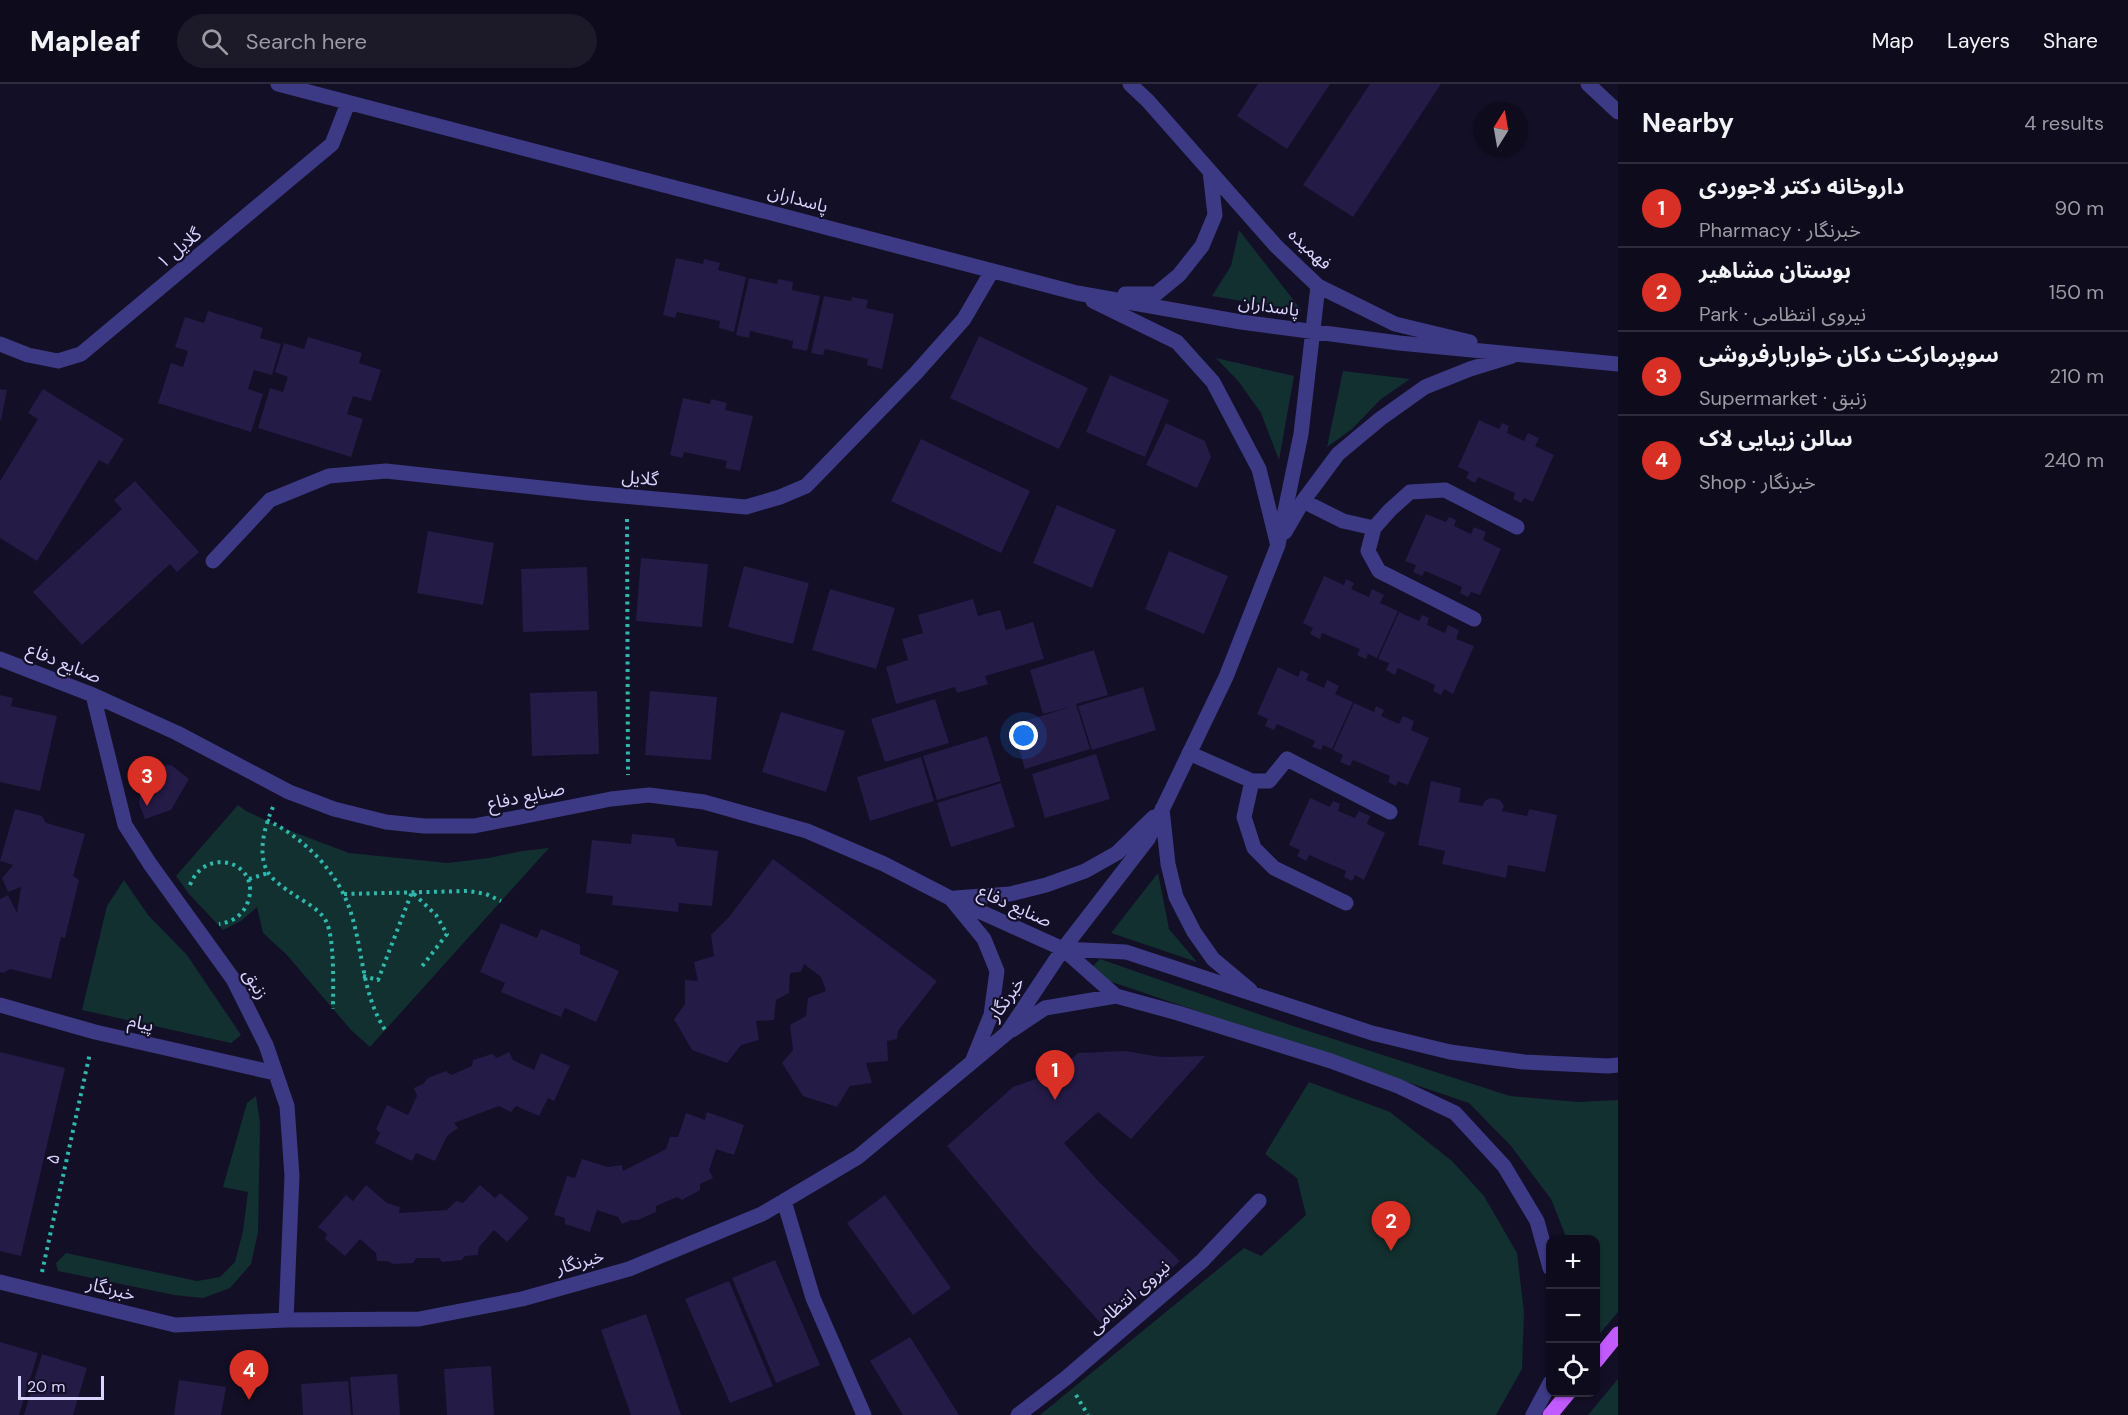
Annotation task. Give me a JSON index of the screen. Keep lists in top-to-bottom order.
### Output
{
  "streets": {
    "street": [
      "پاسداران",
      "گلایل ۱",
      "فهمیده",
      "گلایل",
      "صنایع دفاع",
      "زنبق",
      "خبرنگار",
      "پیام",
      "نیروی انتظامی"
    ],
    "path": ["۵"]
  },
  "crossings": [
    ["پاسداران", "گلایل ۱"],
    ["پاسداران", "فهمیده"],
    ["پاسداران", "گلایل"],
    ["صنایع دفاع", "زنبق"],
    ["صنایع دفاع", "خبرنگار"],
    ["زنبق", "خبرنگار"],
    ["زنبق", "پیام"],
    ["خبرنگار", "۵"],
    ["پیام", "۵"]
  ],
  "scale_bar": "20 m",
  "north": "top",
  "page": {
    "header": "Mapleaf",
    "search": "Search here",
    "nav": ["Map", "Layers", "Share"],
    "heading": ["Nearby", "4 results"],
    "list": [
      {
        "mark": "1",
        "name": "داروخانه دکتر لاجوردی",
        "note": "Pharmacy · خبرنگار",
        "value": "90 m"
      },
      {
        "mark": "2",
        "name": "بوستان مشاهیر",
        "note": "Park · نیروی انتظامی",
        "value": "150 m"
      },
      {
        "mark": "3",
        "name": "سوپرمارکت دکان خواربارفروشی",
        "note": "Supermarket · زنبق",
        "value": "210 m"
      },
      {
        "mark": "4",
        "name": "سالن زیبایی لاک",
        "note": "Shop · خبرنگار",
        "value": "240 m"
      }
    ],
    "pins": [
      "3",
      "1",
      "2",
      "4"
    ],
    "map_buttons": ["+", "−"],
    "scale": "20 m"
  }
}
